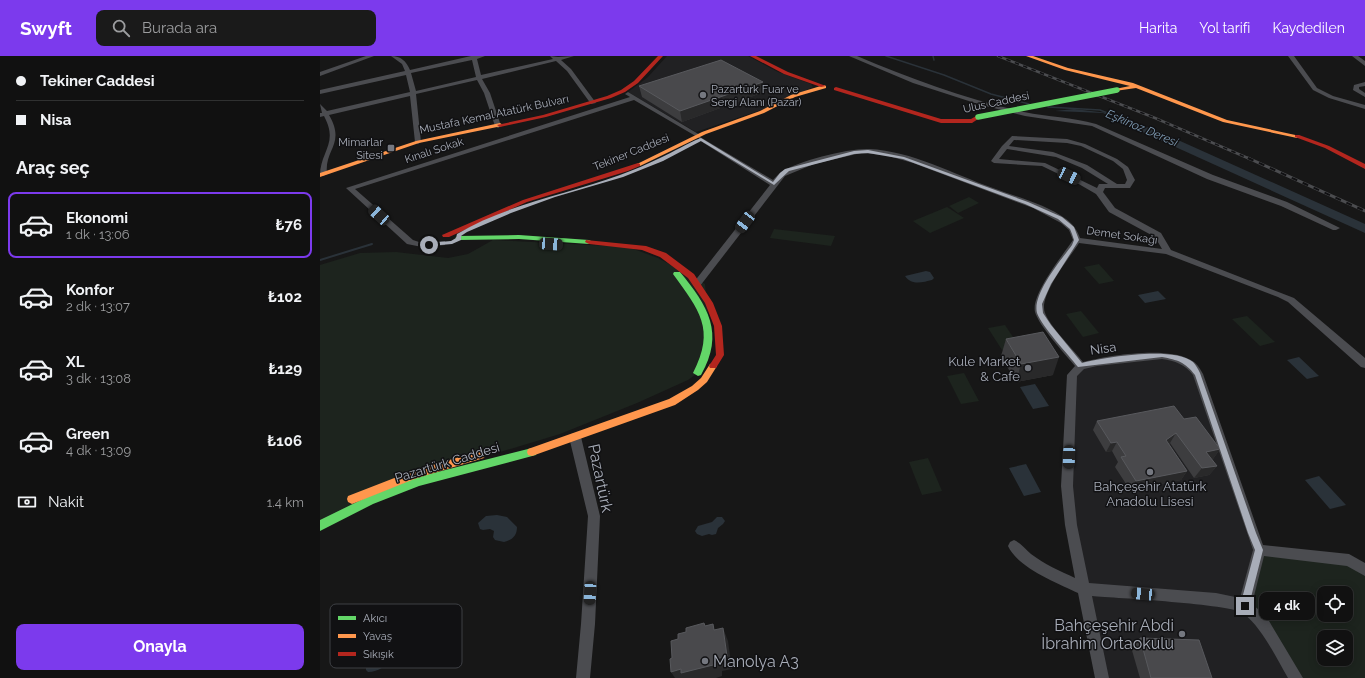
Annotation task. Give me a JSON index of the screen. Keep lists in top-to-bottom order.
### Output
{
  "streets": {
    "street": [
      "Ulus Caddesi",
      "Mustafa Kemal Atatürk Bulvarı",
      "Kınalı Sokak",
      "Tekiner Caddesi",
      "Demet Sokağı",
      "Nisa",
      "Pazartürk Caddesi",
      "Pazartürk"
    ]
  },
  "crossings": [
    ["Ulus Caddesi", "Tekiner Caddesi"],
    ["Kınalı Sokak", "Tekiner Caddesi"],
    ["Pazartürk Caddesi", "Pazartürk"]
  ],
  "water": ["Eşkinoz Deresi"],
  "places": {
    "other": [
      "Pazartürk Fuar ve Sergi Alanı (Pazar)",
      "Kule Market & Cafe",
      "Bahçeşehir Atatürk Anadolu Lisesi",
      "Bahçeşehir Abdi İbrahim Ortaokulu",
      "Manolya A3"
    ],
    "transit": ["Mimarlar Sitesi"]
  },
  "legend": ["Akıcı", "Yavaş", "Sıkışık"],
  "page": {
    "header": "Swyft",
    "search": "Burada ara",
    "nav": ["Harita", "Yol tarifi", "Kaydedilen"],
    "banner": ["Tekiner Caddesi", "Nisa"],
    "heading": "Araç seç",
    "list": [
      {
        "name": "Ekonomi",
        "note": "1 dk · 13:06",
        "value": "₺76"
      },
      {
        "name": "Konfor",
        "note": "2 dk · 13:07",
        "value": "₺102"
      },
      {
        "name": "XL",
        "note": "3 dk · 13:08",
        "value": "₺129"
      },
      {
        "name": "Green",
        "note": "4 dk · 13:09",
        "value": "₺106"
      }
    ],
    "pay": ["Nakit", "1.4 km"],
    "bubble": "4 dk",
    "buttons": "Onayla"
  }
}
